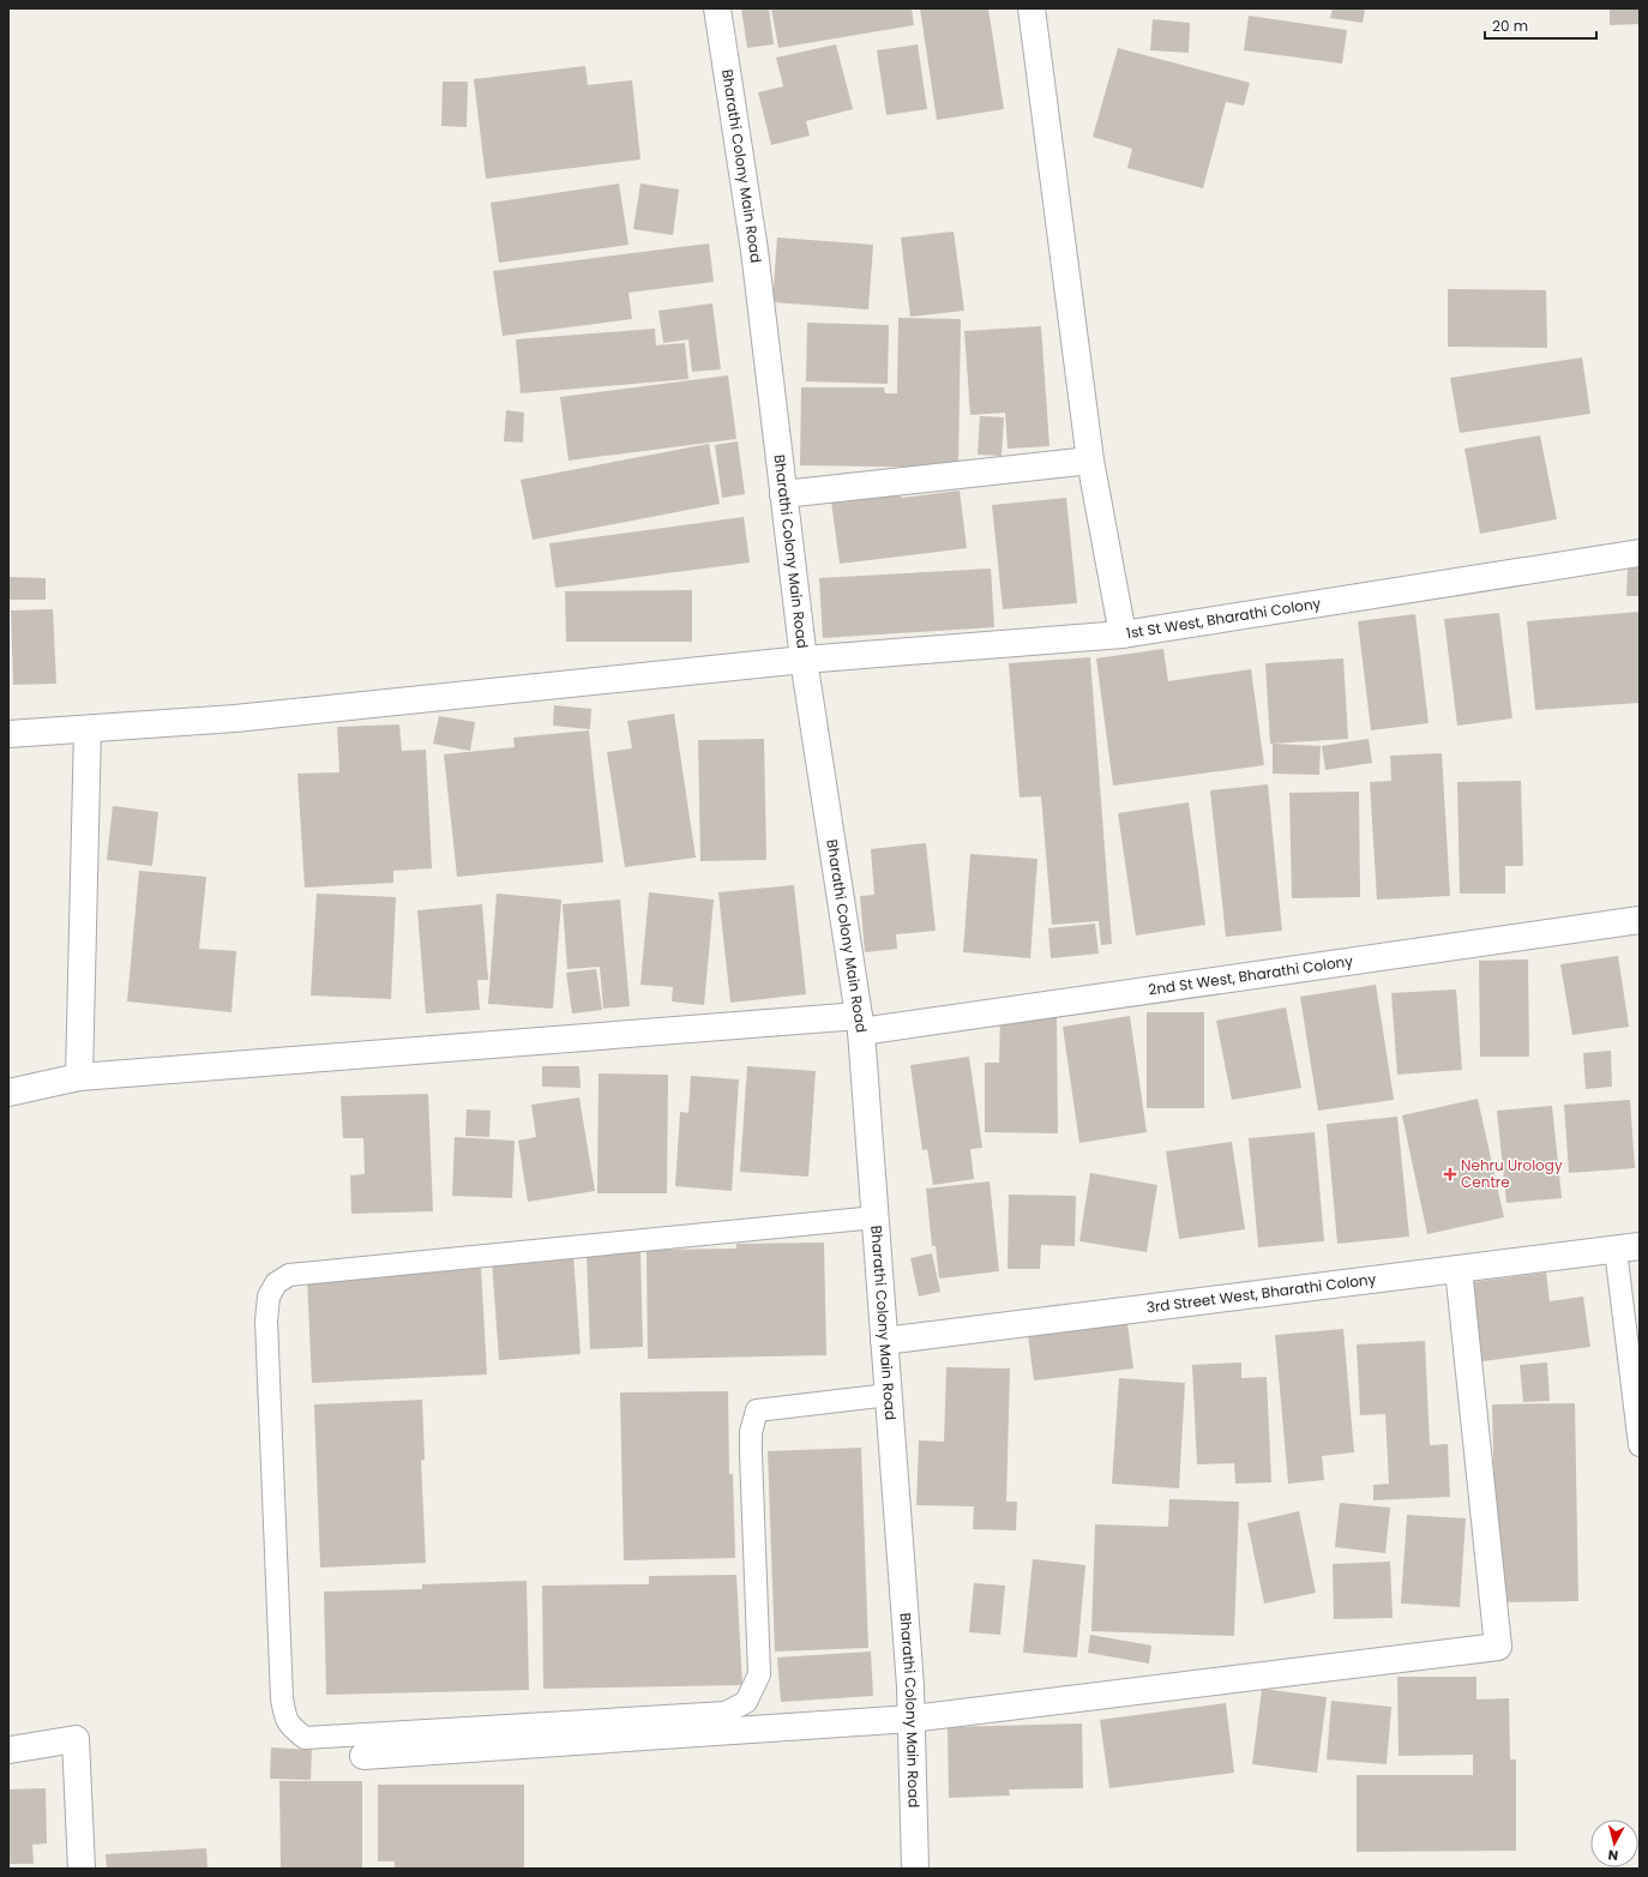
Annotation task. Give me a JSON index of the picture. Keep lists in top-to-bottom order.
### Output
{
  "streets": {
    "street": [
      "Bharathi Colony Main Road",
      "1st St West, Bharathi Colony",
      "2nd St West, Bharathi Colony",
      "3rd Street West, Bharathi Colony"
    ]
  },
  "crossings": [
    ["Bharathi Colony Main Road", "1st St West, Bharathi Colony"],
    ["Bharathi Colony Main Road", "2nd St West, Bharathi Colony"],
    ["Bharathi Colony Main Road", "3rd Street West, Bharathi Colony"]
  ],
  "places": {
    "health": ["Nehru Urology Centre"]
  },
  "scale_bar": "20 m",
  "north": "bottom"
}
